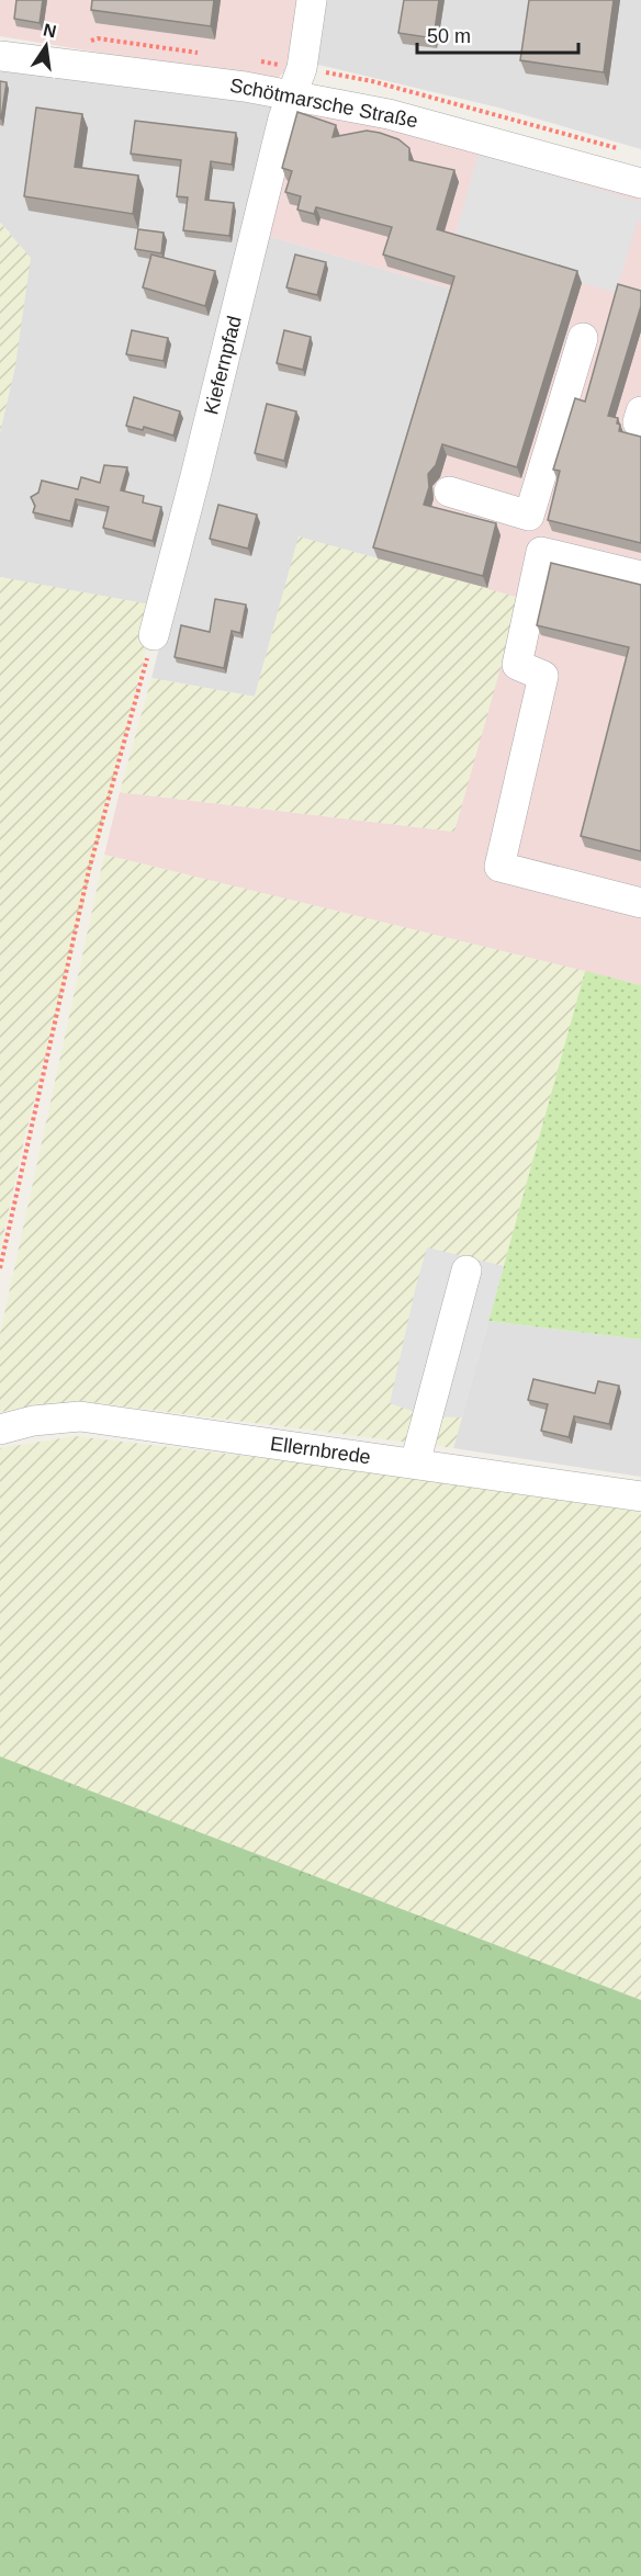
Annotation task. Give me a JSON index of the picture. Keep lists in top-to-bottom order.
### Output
{
  "streets": {
    "street": ["Schötmarsche Straße", "Kiefernpfad", "Ellernbrede"]
  },
  "crossings": [
    ["Schötmarsche Straße", "Kiefernpfad"]
  ],
  "scale_bar": "50 m",
  "north": "top"
}
